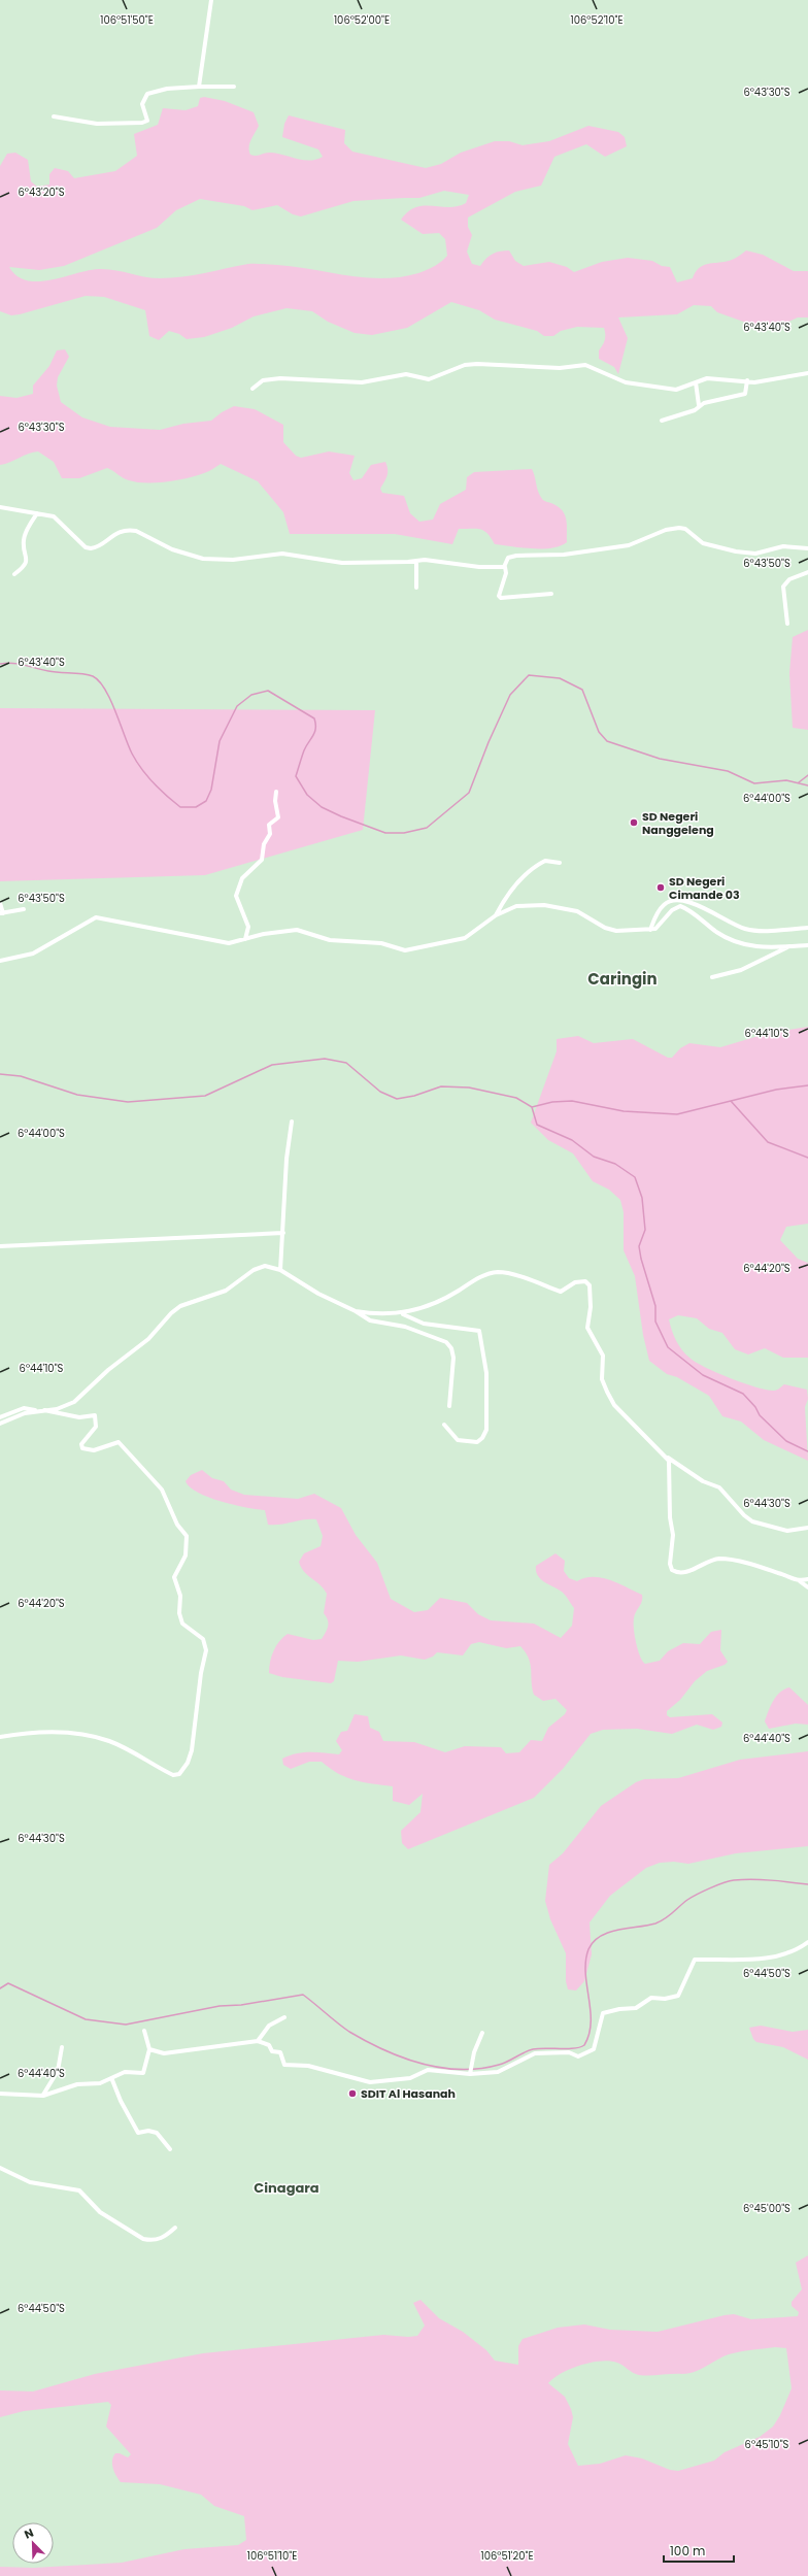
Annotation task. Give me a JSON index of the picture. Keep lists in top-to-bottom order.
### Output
{
  "districts": ["Caringin", "Cinagara"],
  "places": ["SD Negeri Nanggeleng", "SD Negeri Cimande 03", "SDIT Al Hasanah"],
  "scale_bar": "100 m",
  "north": "top left",
  "coordinates": [
    "106°51'50\"E",
    "106°52'00\"E",
    "106°52'10\"E",
    "6°43'30\"S",
    "6°43'20\"S",
    "6°43'40\"S",
    "6°43'50\"S",
    "6°44'00\"S",
    "6°44'10\"S",
    "6°44'20\"S",
    "6°44'30\"S",
    "6°44'40\"S",
    "6°44'50\"S",
    "6°45'00\"S",
    "6°45'10\"S",
    "106°51'10\"E",
    "106°51'20\"E"
  ]
}
